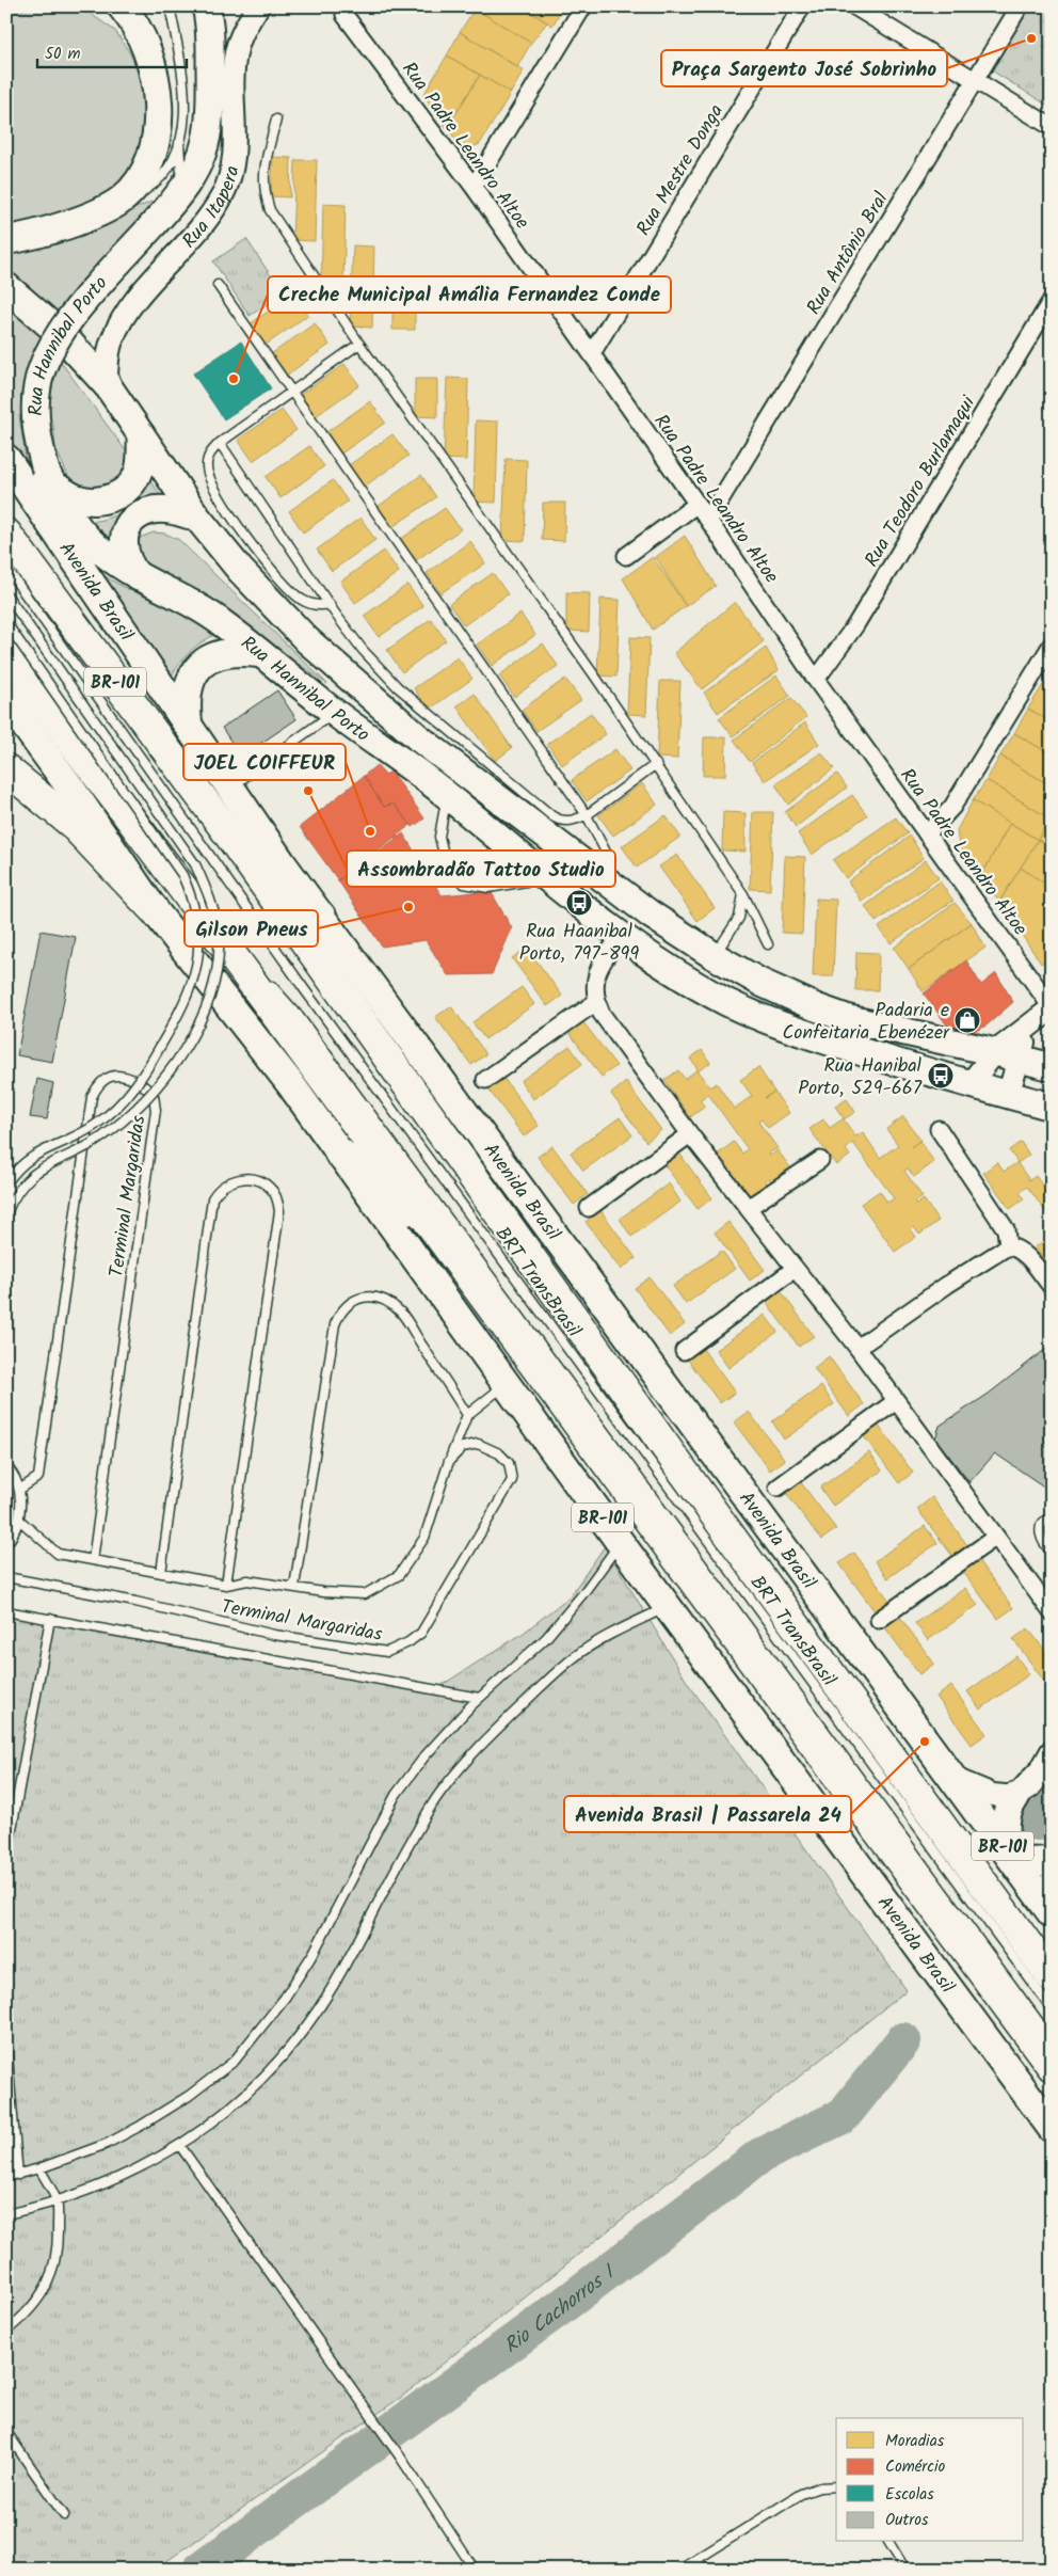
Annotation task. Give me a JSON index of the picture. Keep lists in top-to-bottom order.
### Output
{
  "streets": {
    "highway": ["Avenida Brasil", "BR-101"],
    "main road": ["Rua Hannibal Porto"],
    "street": [
      "Rua Padre Leandro Altoe",
      "Rua Mestre Donga",
      "Rua Itapera",
      "Rua Antônio Bral",
      "Rua Teodoro Burlamaqui"
    ],
    "lane": ["Terminal Margaridas", "BRT TransBrasil"]
  },
  "crossings": [
    ["Rua Padre Leandro Altoe", "Rua Mestre Donga"],
    ["Rua Padre Leandro Altoe", "Rua Antônio Bral"],
    ["Rua Padre Leandro Altoe", "Rua Teodoro Burlamaqui"],
    ["Rua Itapera", "Rua Hannibal Porto"],
    ["Avenida Brasil", "BRT TransBrasil"]
  ],
  "water": ["Rio Cachorros I"],
  "places": {
    "other": [
      "Praça Sargento José Sobrinho",
      "Creche Municipal Amália Fernandez Conde",
      "Assombradão Tattoo Studio",
      "JOEL COIFFEUR",
      "Gilson Pneus",
      "Avenida Brasil | Passarela 24"
    ],
    "bus stop": ["Rua Haanibal Porto, 797-899", "Rua Hanibal Porto, 529-667"],
    "shop": ["Padaria e Confeitaria Ebenézer"]
  },
  "legend": [
    "Moradias",
    "Comércio",
    "Escolas",
    "Outros"
  ],
  "scale_bar": "50 m"
}
